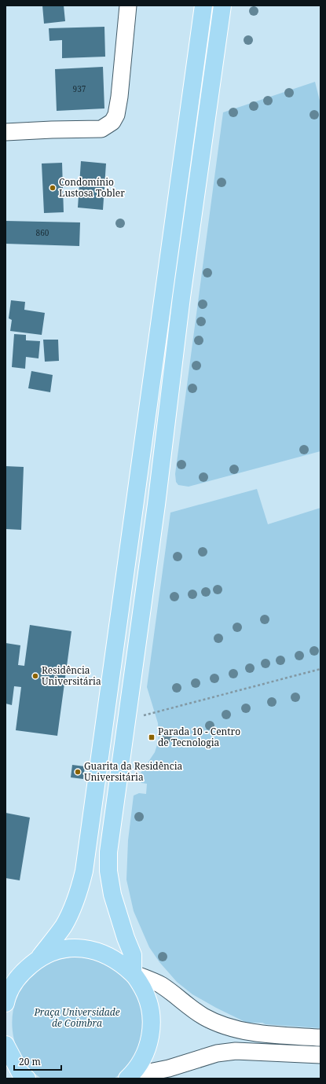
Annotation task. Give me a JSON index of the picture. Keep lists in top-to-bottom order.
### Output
{
  "parks": ["Praça Universidade de Coimbra"],
  "places": {
    "other": ["Condomínio Lustosa Tobler", "Residência Universitária", "Guarita da Residência Universitária"],
    "transit": ["Parada 10 - Centro de Tecnologia"]
  },
  "house_numbers": ["937", "860"],
  "scale_bar": "20 m"
}
